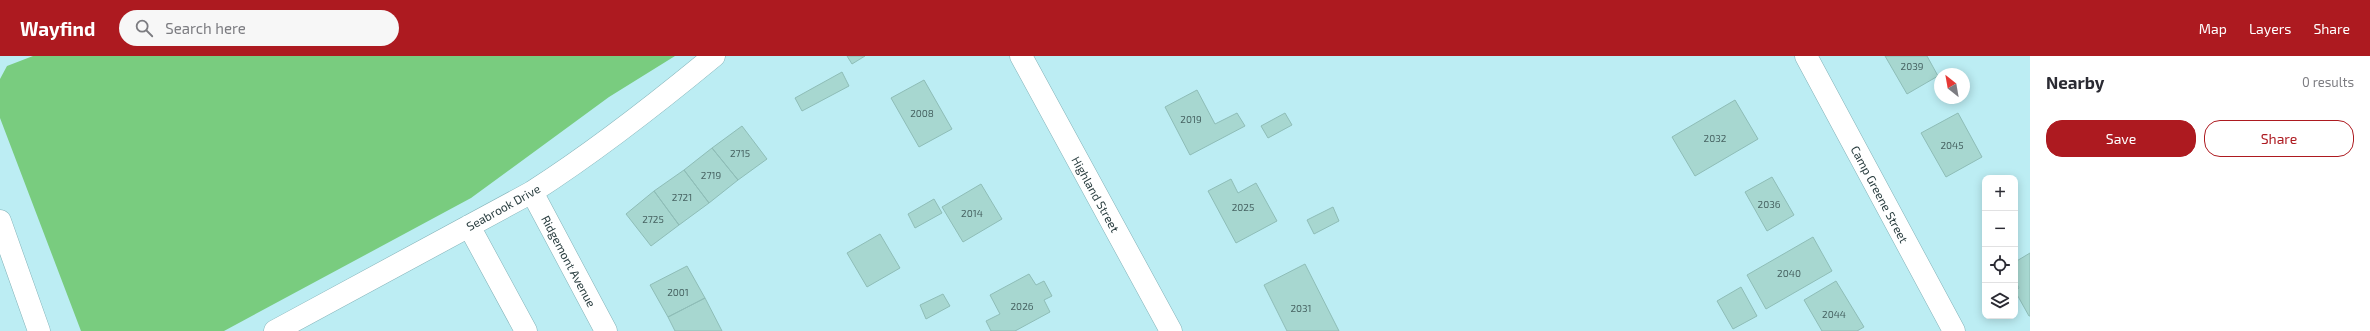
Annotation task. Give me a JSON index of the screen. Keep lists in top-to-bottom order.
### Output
{
  "streets": {
    "street": [
      "Highland Street",
      "Camp Greene Street",
      "Seabrook Drive",
      "Ridgemont Avenue"
    ]
  },
  "crossings": [
    ["Seabrook Drive", "Ridgemont Avenue"]
  ],
  "house_numbers": [
    "2039",
    "2008",
    "2019",
    "2032",
    "2045",
    "2715",
    "2719",
    "2721",
    "2036",
    "2025",
    "2014",
    "2725",
    "2040",
    "2001",
    "2026",
    "2031",
    "2044"
  ],
  "north": "top left",
  "page": {
    "header": "Wayfind",
    "search": "Search here",
    "nav": ["Map", "Layers", "Share"],
    "heading": ["Nearby", "0 results"],
    "buttons": ["Save", "Share"],
    "map_buttons": ["+", "−"]
  }
}
